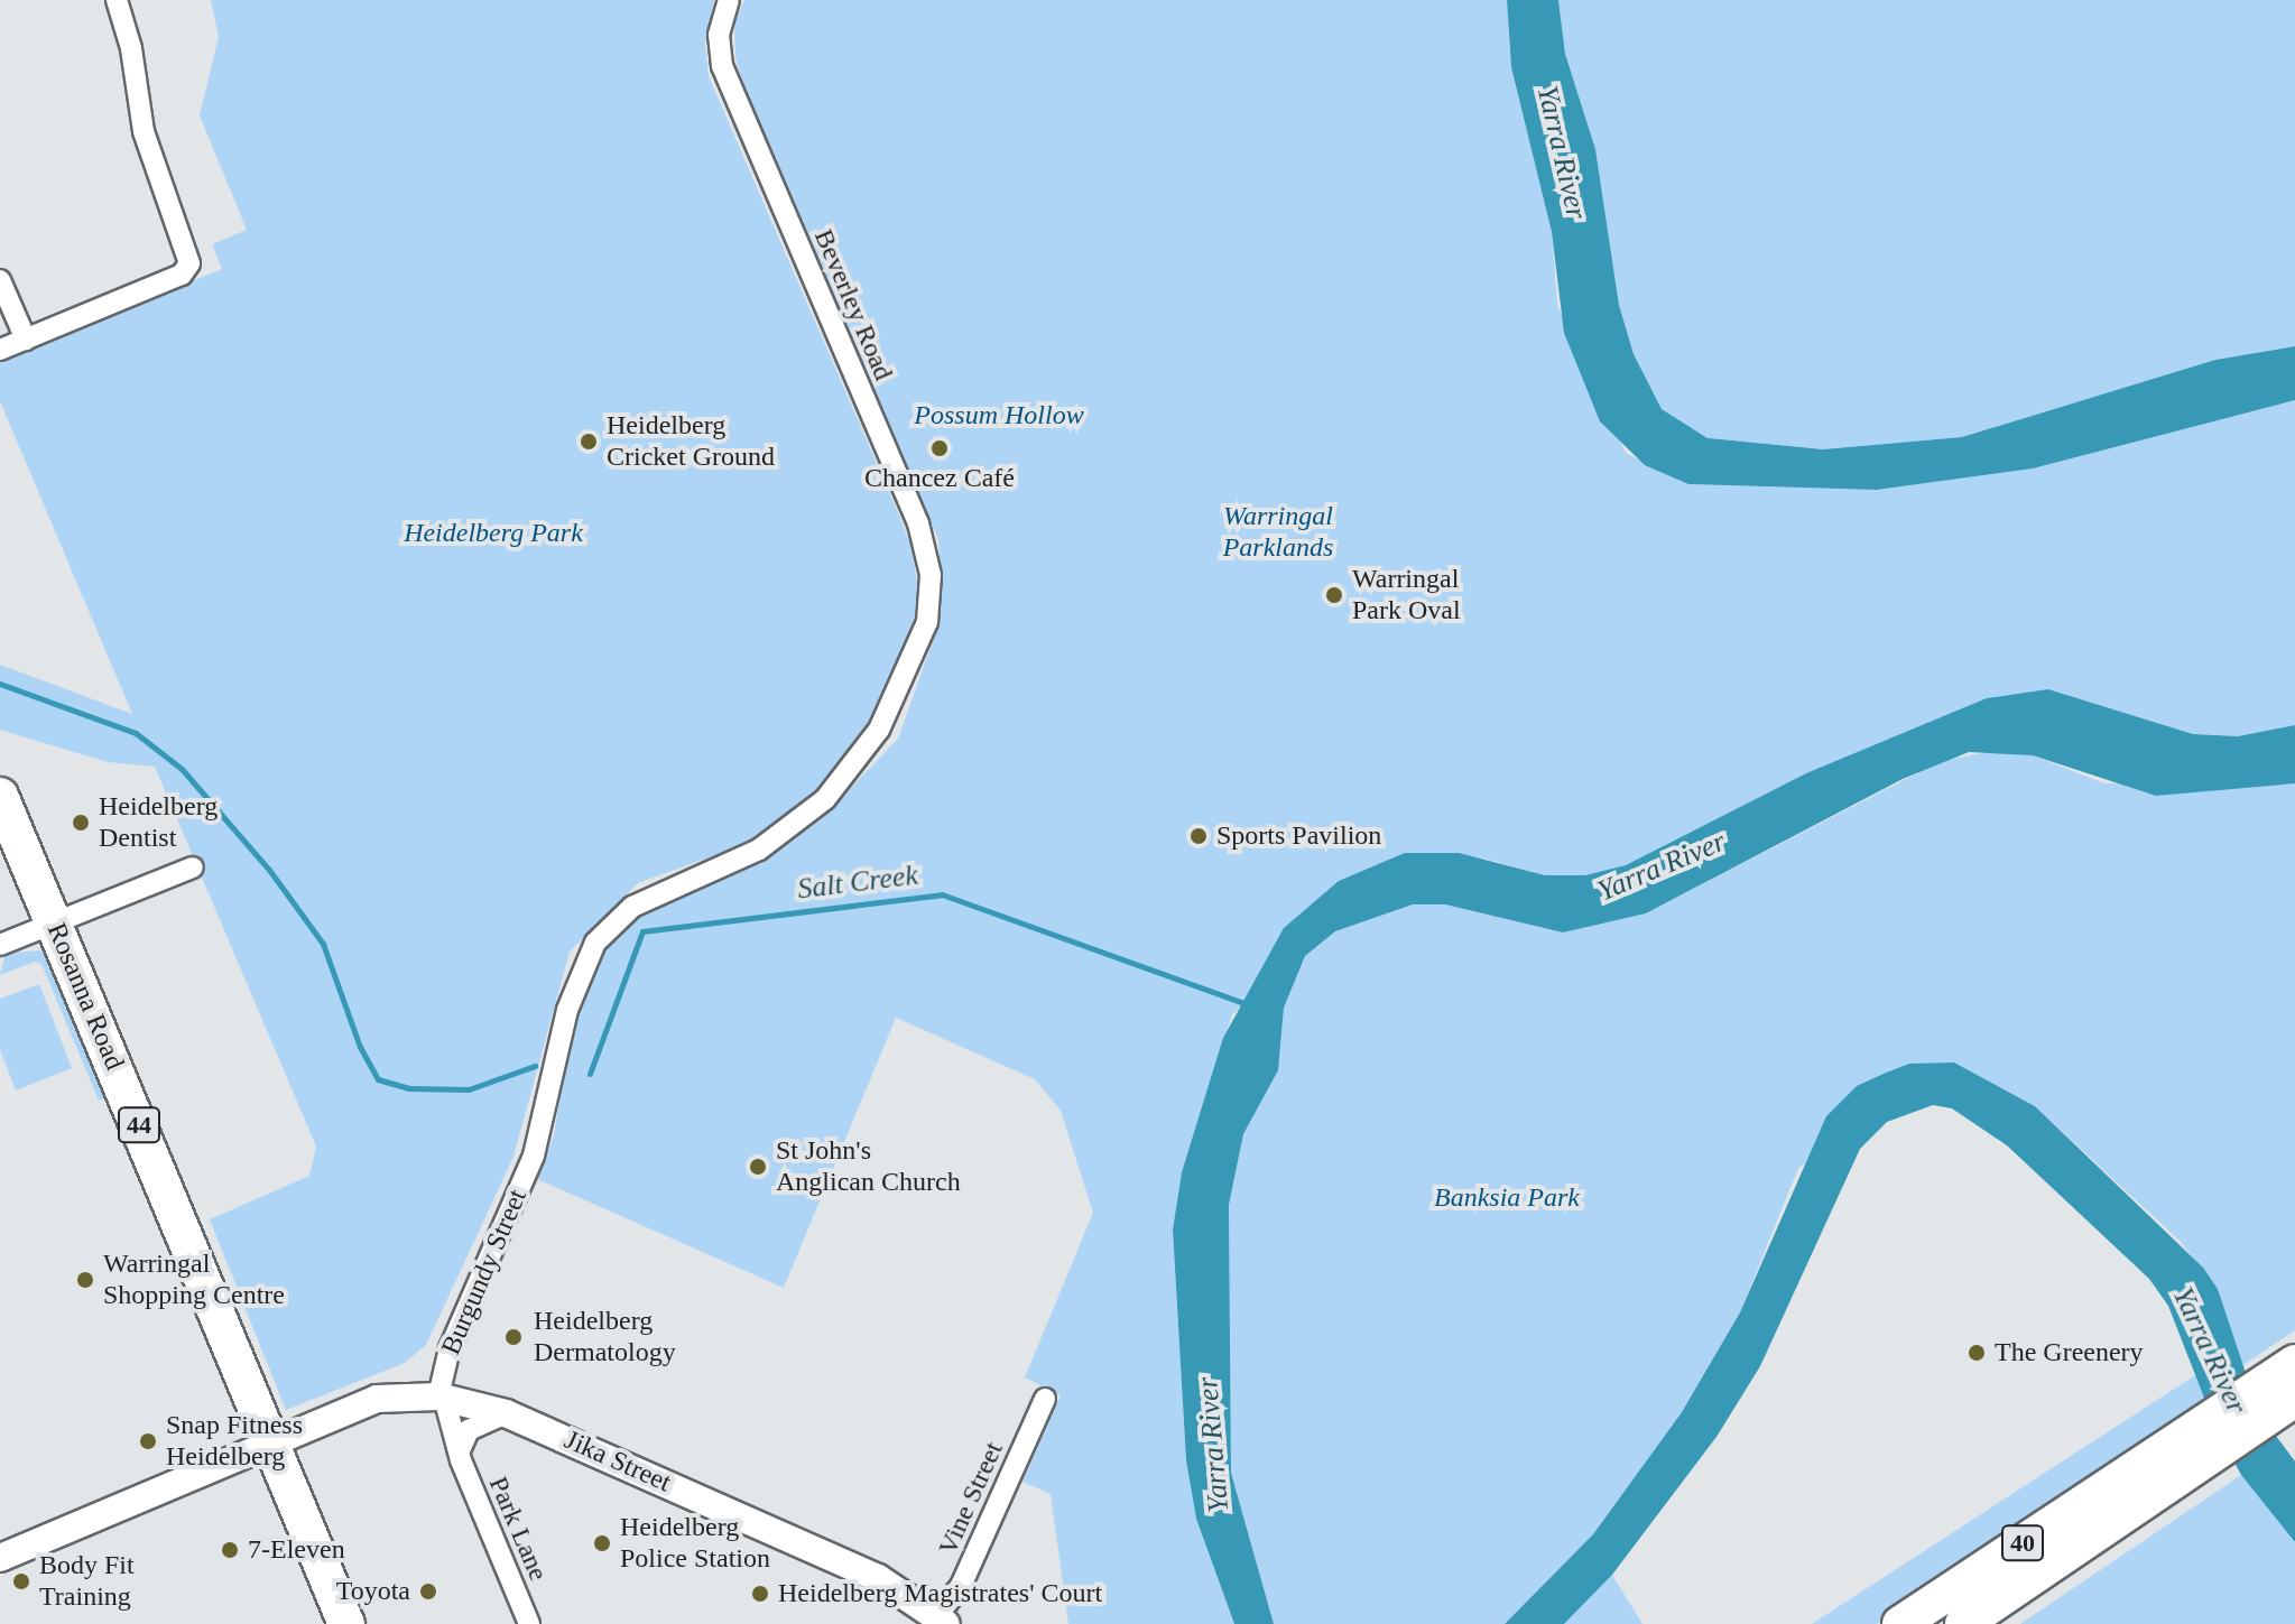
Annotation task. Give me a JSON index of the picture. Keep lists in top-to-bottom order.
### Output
{
  "streets": {
    "highway": ["Rosanna Road", "44", "40"],
    "main road": ["Jika Street"],
    "street": [
      "Beverley Road",
      "Burgundy Street",
      "Vine Street",
      "Park Lane"
    ]
  },
  "crossings": [
    ["Beverley Road", "Burgundy Street"],
    ["Rosanna Road", "44"],
    ["Burgundy Street", "Jika Street"],
    ["Burgundy Street", "Park Lane"],
    ["Jika Street", "Vine Street"],
    ["Jika Street", "Park Lane"]
  ],
  "water": ["Yarra River", "Salt Creek"],
  "parks": [
    "Possum Hollow",
    "Warringal Parklands",
    "Heidelberg Park",
    "Banksia Park"
  ],
  "places": [
    "Heidelberg Cricket Ground",
    "Chancez Café",
    "Warringal Park Oval",
    "Heidelberg Dentist",
    "Sports Pavilion",
    "St John's Anglican Church",
    "Warringal Shopping Centre",
    "Heidelberg Dermatology",
    "The Greenery",
    "Snap Fitness Heidelberg",
    "Heidelberg Police Station",
    "7-Eleven",
    "Body Fit Training",
    "Toyota",
    "Heidelberg Magistrates' Court"
  ]
}
